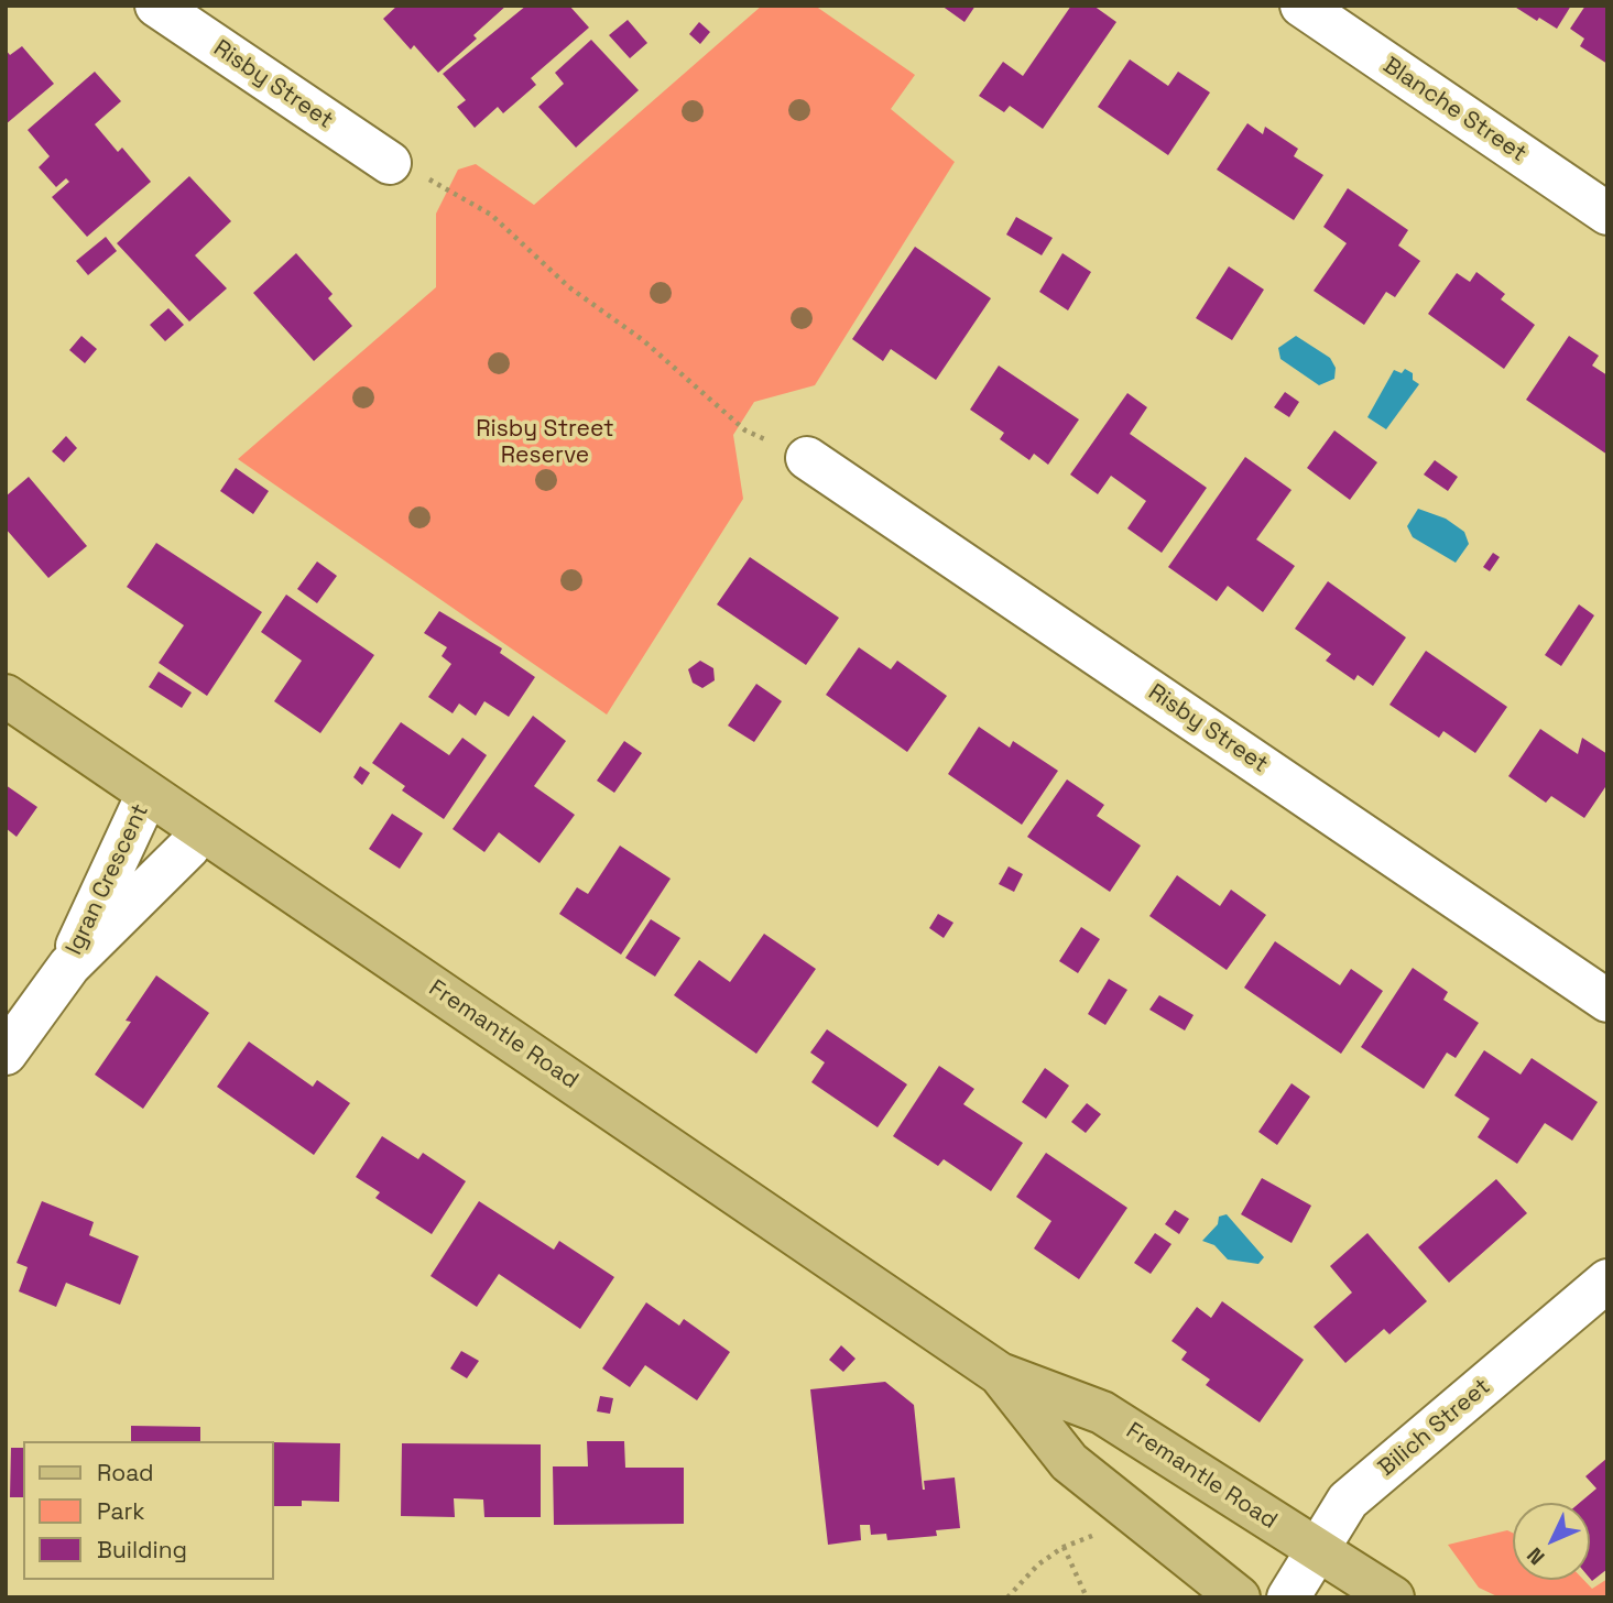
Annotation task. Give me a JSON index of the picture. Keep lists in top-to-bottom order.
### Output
{
  "streets": {
    "main road": ["Fremantle Road"],
    "street": [
      "Risby Street",
      "Blanche Street",
      "Igran Crescent",
      "Bilich Street"
    ]
  },
  "crossings": [
    ["Igran Crescent", "Fremantle Road"],
    ["Fremantle Road", "Bilich Street"]
  ],
  "parks": ["Risby Street Reserve"],
  "legend": ["Road", "Park", "Building"],
  "north": "bottom left"
}
